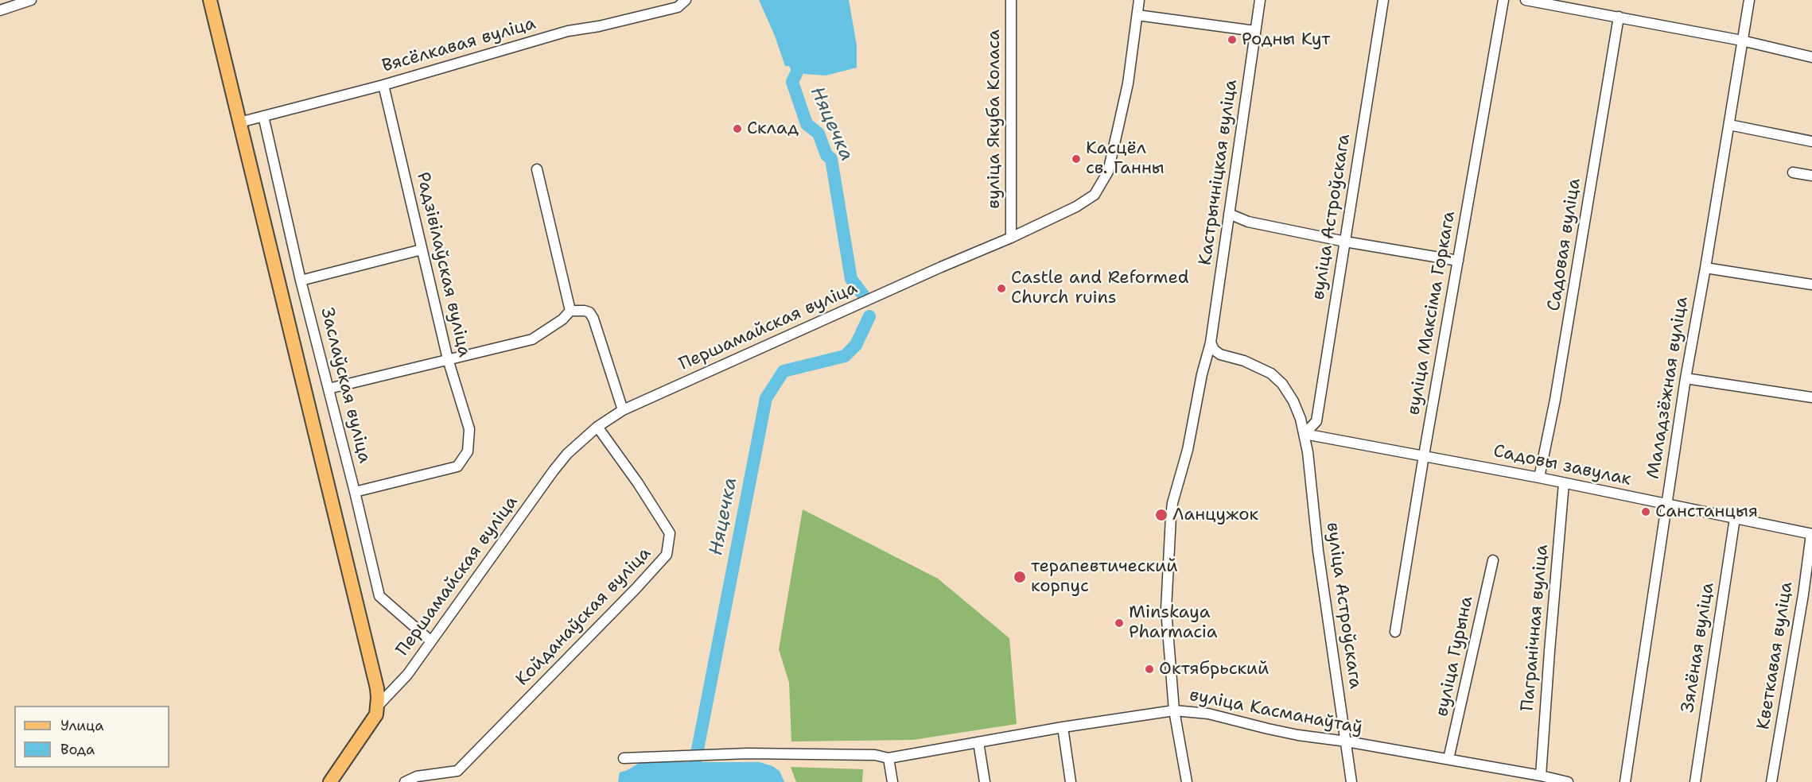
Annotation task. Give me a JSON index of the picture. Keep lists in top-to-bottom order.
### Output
{
  "streets": {
    "street": [
      "Вясёлкавая вуліца",
      "вуліца Якуба Коласа",
      "Кастрычніцкая вуліца",
      "вуліца Астроўскага",
      "Садовая вуліца",
      "Радзівілаўская вуліца",
      "вуліца Максіма Горкага",
      "Першамайская вуліца",
      "Заслаўская вуліца",
      "Маладзёжная вуліца",
      "Садовы завулак",
      "Койданаўская вуліца",
      "Пагранічная вуліца",
      "Зялёная вуліца",
      "Кветкавая вуліца",
      "вуліца Гурына",
      "вуліца Касманаўтаў"
    ]
  },
  "crossings": [
    ["Вясёлкавая вуліца", "Радзівілаўская вуліца"],
    ["Вясёлкавая вуліца", "Заслаўская вуліца"],
    ["вуліца Якуба Коласа", "Першамайская вуліца"],
    ["Кастрычніцкая вуліца", "вуліца Астроўскага"],
    ["Кастрычніцкая вуліца", "вуліца Касманаўтаў"],
    ["вуліца Астроўскага", "Садовы завулак"],
    ["вуліца Астроўскага", "вуліца Касманаўтаў"],
    ["Садовая вуліца", "Садовы завулак"],
    ["Радзівілаўская вуліца", "Заслаўская вуліца"],
    ["вуліца Максіма Горкага", "Садовы завулак"],
    ["Першамайская вуліца", "Заслаўская вуліца"],
    ["Першамайская вуліца", "Койданаўская вуліца"],
    ["Маладзёжная вуліца", "Садовы завулак"],
    ["Садовы завулак", "Пагранічная вуліца"],
    ["Садовы завулак", "Зялёная вуліца"],
    ["Садовы завулак", "Кветкавая вуліца"],
    ["Пагранічная вуліца", "вуліца Касманаўтаў"],
    ["вуліца Гурына", "вуліца Касманаўтаў"]
  ],
  "water": ["Няцечка"],
  "places": [
    "Родны Кут",
    "Склад",
    "Касцёл св. Ганны",
    "Castle and Reformed Church ruins",
    "Санстанцыя",
    "Ланцужок",
    "терапевтический корпус",
    "Minskaya Pharmacia",
    "Октябрьский"
  ],
  "legend": ["Улица", "Вода"]
}
